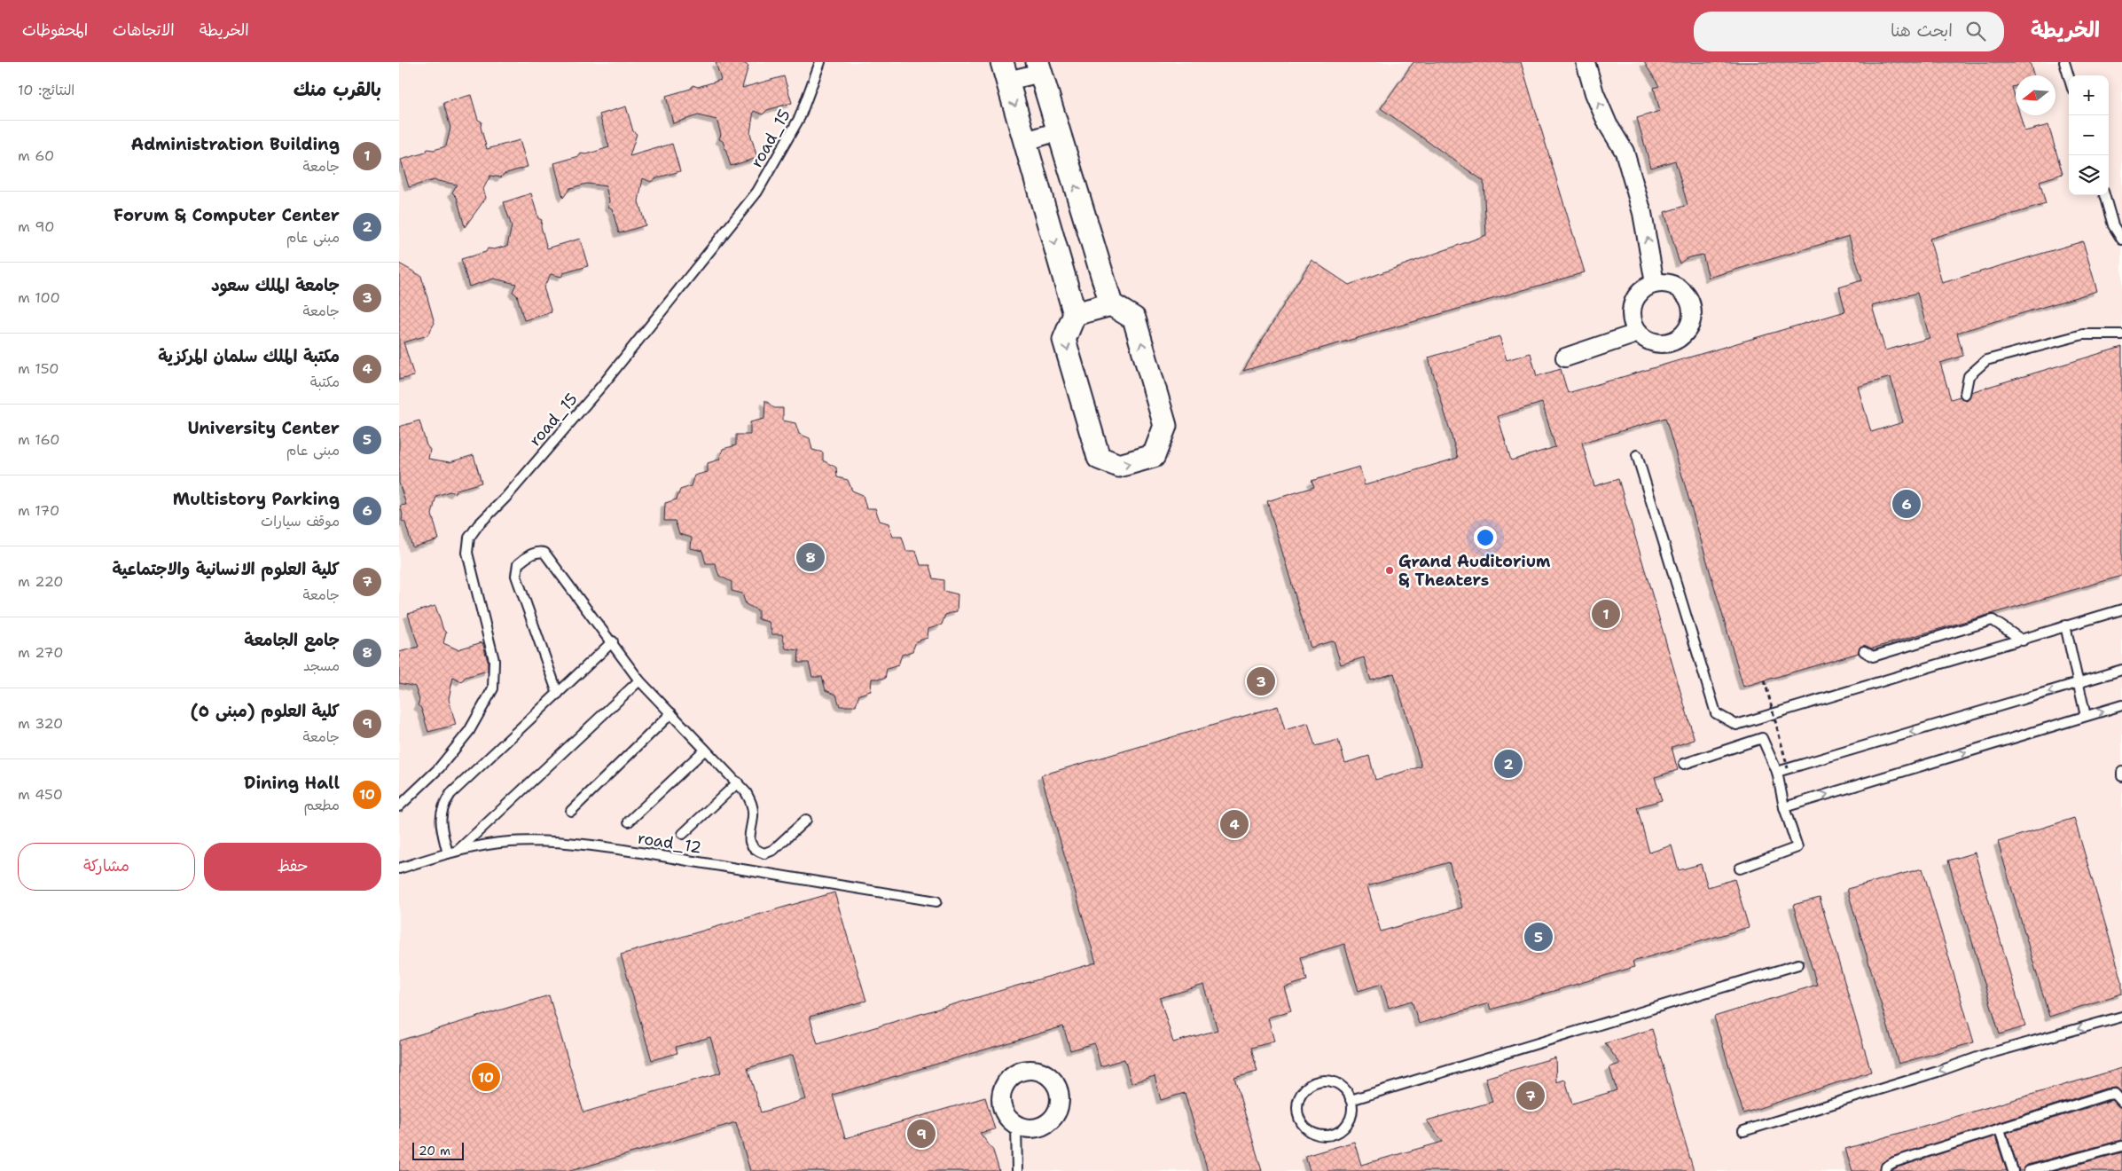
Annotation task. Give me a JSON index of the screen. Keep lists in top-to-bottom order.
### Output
{
  "streets": {
    "lane": ["road_15", "road_12"]
  },
  "places": ["Grand Auditorium & Theaters"],
  "scale_bar": "20 m",
  "north": "left",
  "page": {
    "header": "الخريطة",
    "search": "ابحث هنا",
    "nav": ["الخريطة", "الاتجاهات", "المحفوظات"],
    "heading": ["بالقرب منك", "النتائج: 10"],
    "map_buttons": ["+", "−"],
    "list": [
      {
        "mark": "1",
        "name": "Administration Building",
        "note": "جامعة",
        "value": "60 m"
      },
      {
        "mark": "2",
        "name": "Forum & Computer Center",
        "note": "مبنى عام",
        "value": "90 m"
      },
      {
        "mark": "3",
        "name": "جامعة الملك سعود",
        "note": "جامعة",
        "value": "100 m"
      },
      {
        "mark": "4",
        "name": "مكتبة الملك سلمان المركزية",
        "note": "مكتبة",
        "value": "150 m"
      },
      {
        "mark": "5",
        "name": "University Center",
        "note": "مبنى عام",
        "value": "160 m"
      },
      {
        "mark": "6",
        "name": "Multistory Parking",
        "note": "موقف سيارات",
        "value": "170 m"
      },
      {
        "mark": "7",
        "name": "كلية العلوم الانسانية والاجتماعية",
        "note": "جامعة",
        "value": "220 m"
      },
      {
        "mark": "8",
        "name": "جامع الجامعة",
        "note": "مسجد",
        "value": "270 m"
      },
      {
        "mark": "9",
        "name": "كلية العلوم (مبنى ٥)",
        "note": "جامعة",
        "value": "320 m"
      },
      {
        "mark": "10",
        "name": "Dining Hall",
        "note": "مطعم",
        "value": "450 m"
      }
    ],
    "pins": [
      "6",
      "8",
      "1",
      "3",
      "2",
      "4",
      "5",
      "10",
      "7",
      "9"
    ],
    "buttons": ["حفظ", "مشاركة"],
    "scale": "20 m"
  }
}
